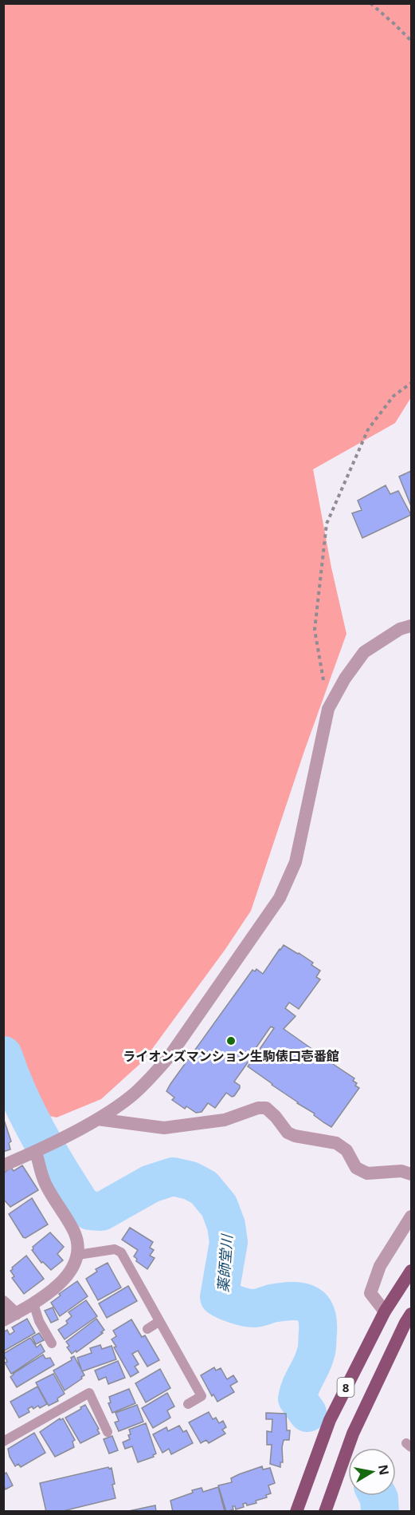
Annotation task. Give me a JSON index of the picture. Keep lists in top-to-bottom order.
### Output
{
  "streets": {
    "main road": ["8"]
  },
  "water": ["薬師堂川"],
  "places": ["ライオンズマンション生駒俵口壱番館"],
  "north": "right"
}
